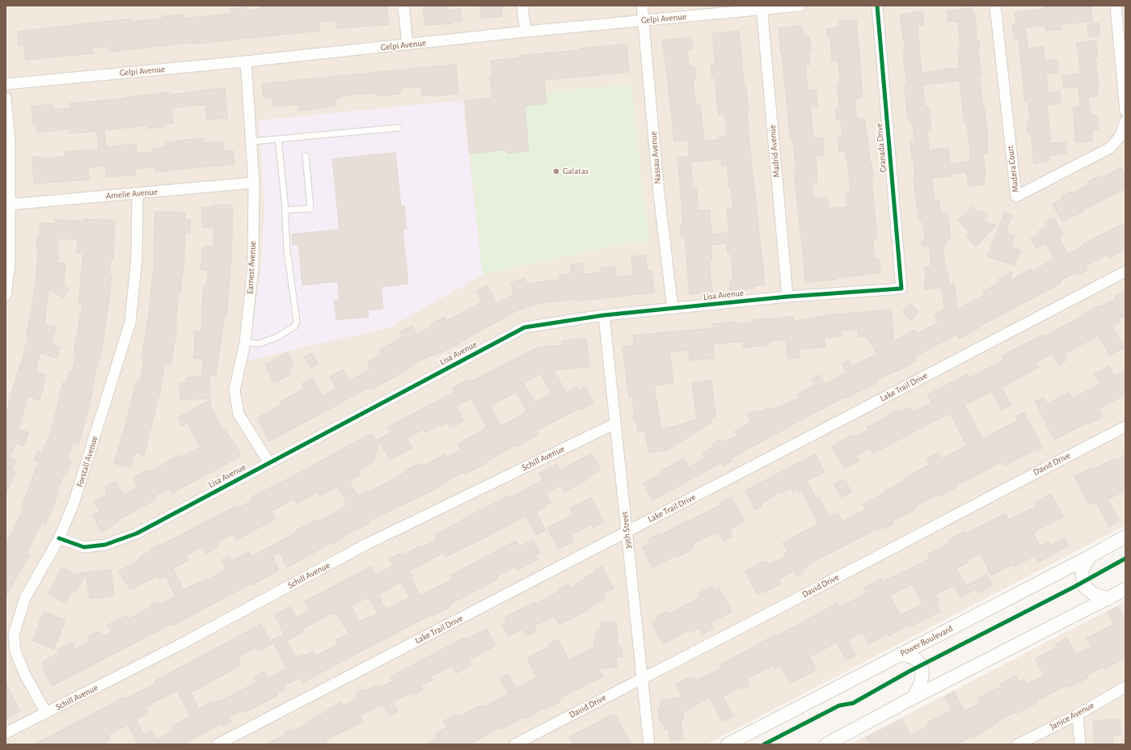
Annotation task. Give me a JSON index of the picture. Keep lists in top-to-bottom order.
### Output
{
  "streets": {
    "street": [
      "Gelpi Avenue",
      "Granada Drive",
      "Madrid Avenue",
      "Nassau Avenue",
      "Madera Court",
      "Amelie Avenue",
      "Earnest Avenue",
      "Lisa Avenue",
      "Lake Trail Drive",
      "Schill Avenue",
      "Forstall Avenue",
      "David Drive",
      "39th Street",
      "Power Boulevard",
      "Janice Avenue"
    ]
  },
  "crossings": [
    ["Gelpi Avenue", "Madrid Avenue"],
    ["Gelpi Avenue", "Nassau Avenue"],
    ["Gelpi Avenue", "Earnest Avenue"],
    ["Granada Drive", "Lisa Avenue"],
    ["Madrid Avenue", "Lisa Avenue"],
    ["Nassau Avenue", "Lisa Avenue"],
    ["Amelie Avenue", "Earnest Avenue"],
    ["Amelie Avenue", "Forstall Avenue"],
    ["Earnest Avenue", "Lisa Avenue"],
    ["Lisa Avenue", "Forstall Avenue"],
    ["Lisa Avenue", "39th Street"],
    ["Lake Trail Drive", "39th Street"],
    ["Schill Avenue", "Forstall Avenue"],
    ["Schill Avenue", "39th Street"],
    ["David Drive", "39th Street"]
  ],
  "places": ["Galatas"]
}
